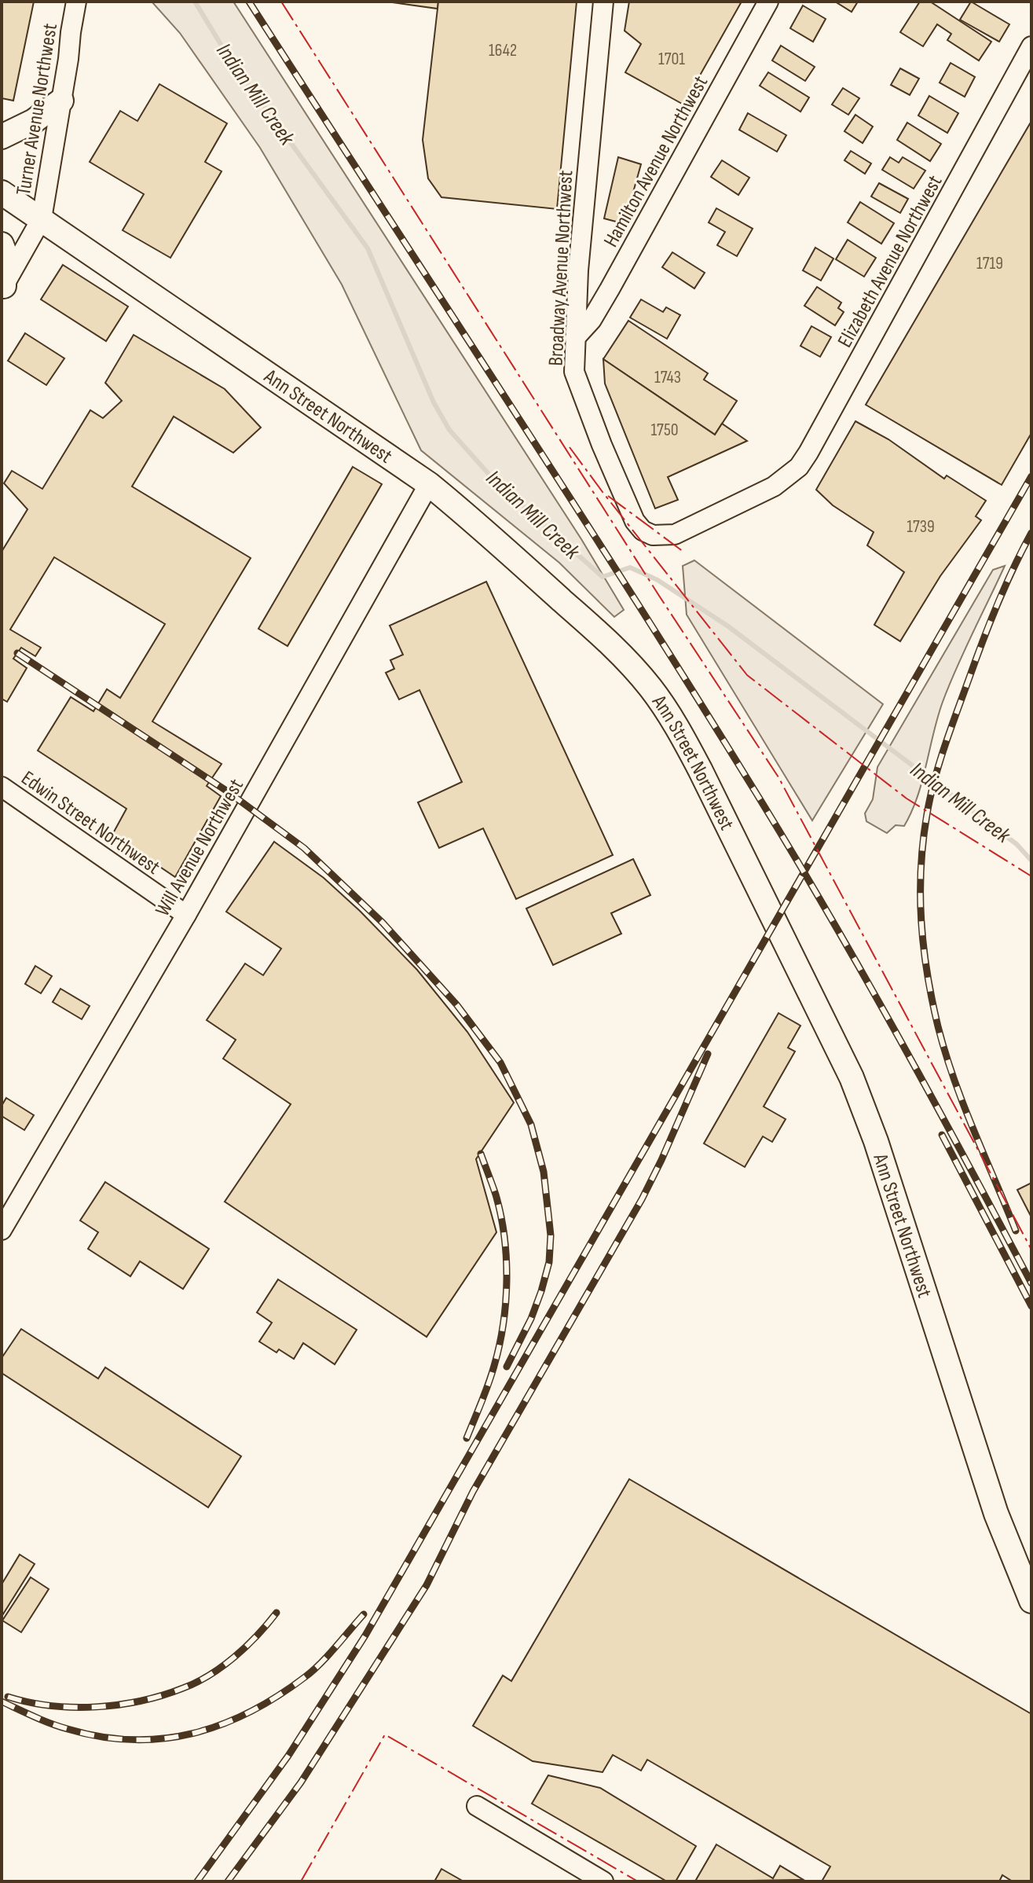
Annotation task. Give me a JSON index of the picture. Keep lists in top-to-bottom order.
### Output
{
  "streets": {
    "main road": ["Ann Street Northwest"],
    "street": [
      "Turner Avenue Northwest",
      "Hamilton Avenue Northwest",
      "Elizabeth Avenue Northwest",
      "Broadway Avenue Northwest",
      "Edwin Street Northwest",
      "Will Avenue Northwest"
    ]
  },
  "crossings": [
    ["Turner Avenue Northwest", "Ann Street Northwest"],
    ["Hamilton Avenue Northwest", "Broadway Avenue Northwest"],
    ["Elizabeth Avenue Northwest", "Broadway Avenue Northwest"],
    ["Ann Street Northwest", "Will Avenue Northwest"],
    ["Edwin Street Northwest", "Will Avenue Northwest"]
  ],
  "water": ["Indian Mill Creek"],
  "house_numbers": [
    "1642",
    "1701",
    "1719",
    "1743",
    "1750",
    "1739"
  ]
}
